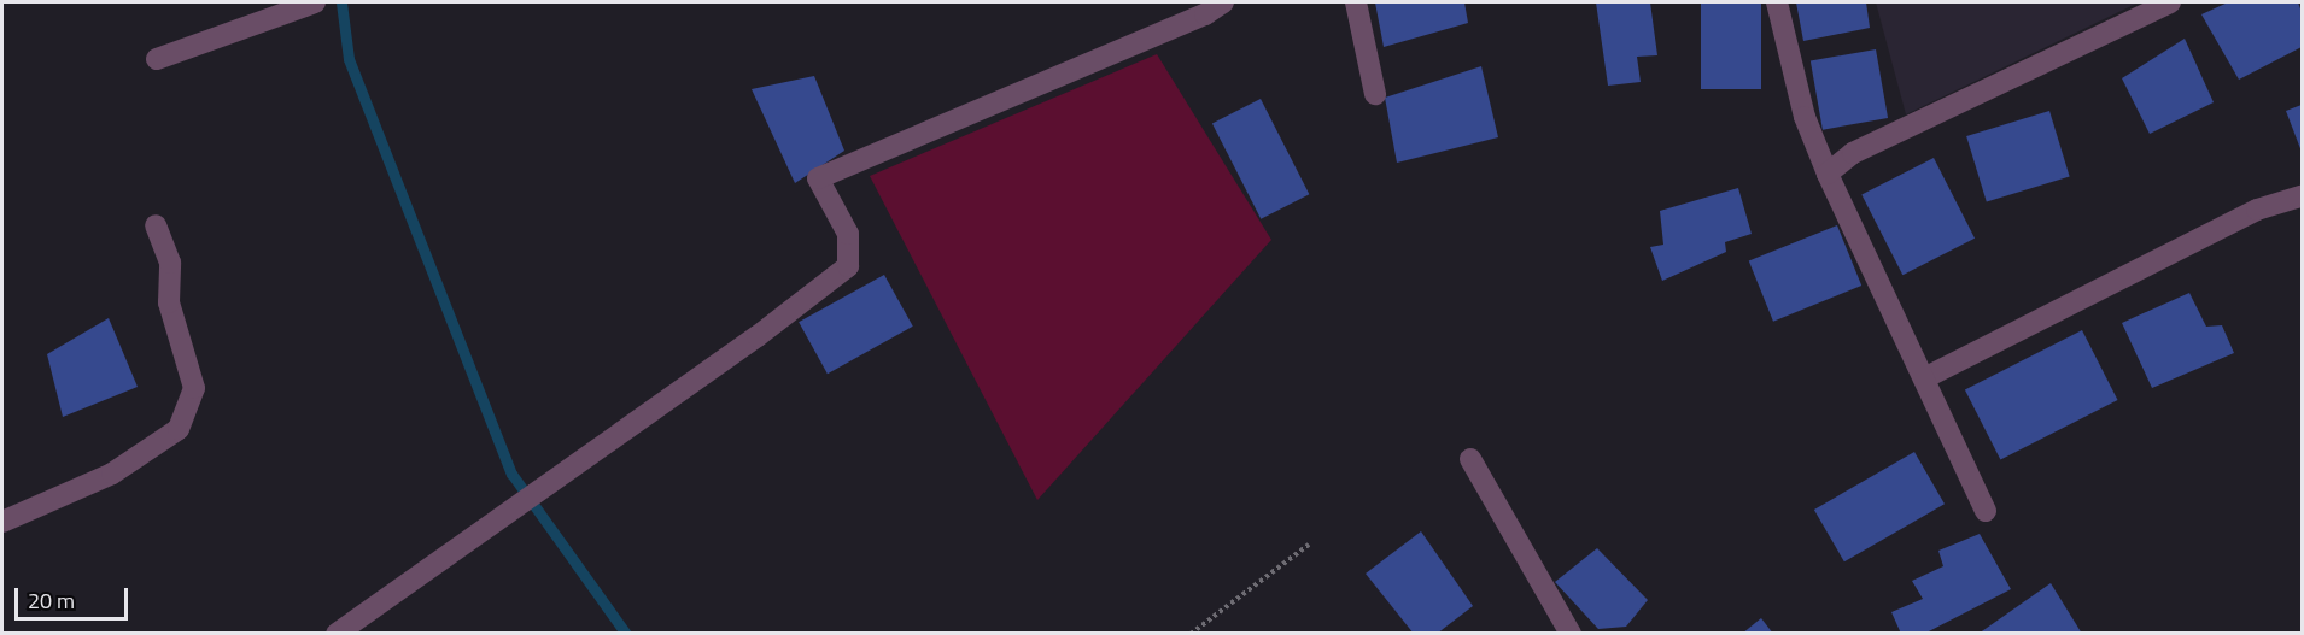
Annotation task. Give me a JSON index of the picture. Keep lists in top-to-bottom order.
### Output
{
  "scale_bar": "20 m"
}
